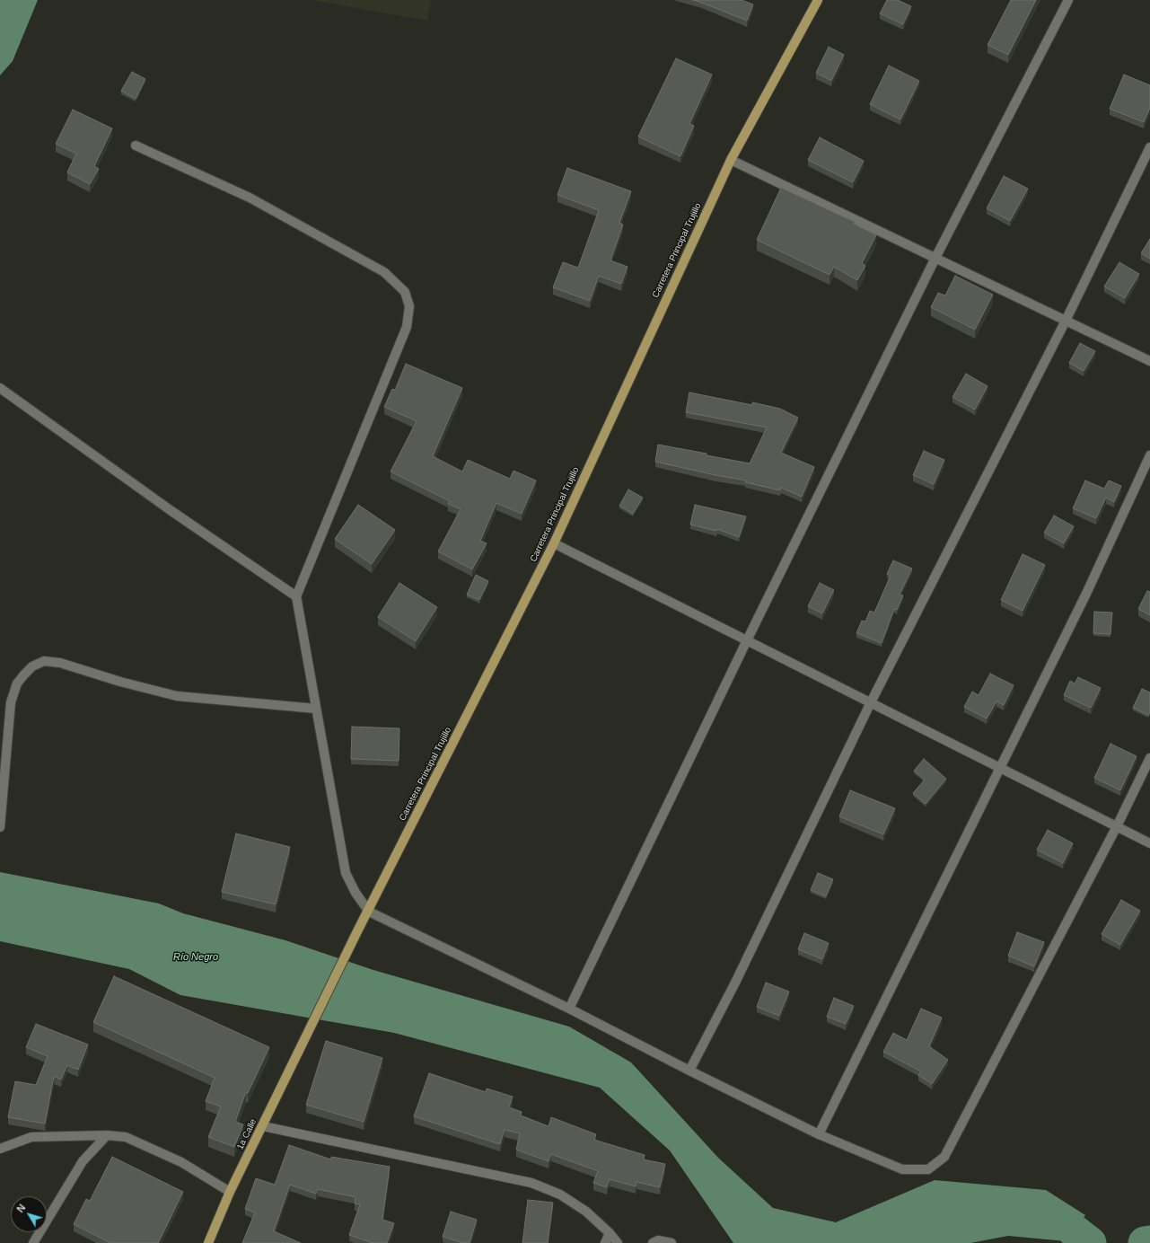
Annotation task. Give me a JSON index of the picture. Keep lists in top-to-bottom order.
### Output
{
  "streets": {
    "main road": ["Carretera Principal Trujillo", "1a Calle"]
  },
  "crossings": [
    ["Carretera Principal Trujillo", "1a Calle"]
  ],
  "water": ["Río Negro"],
  "north": "top left"
}
